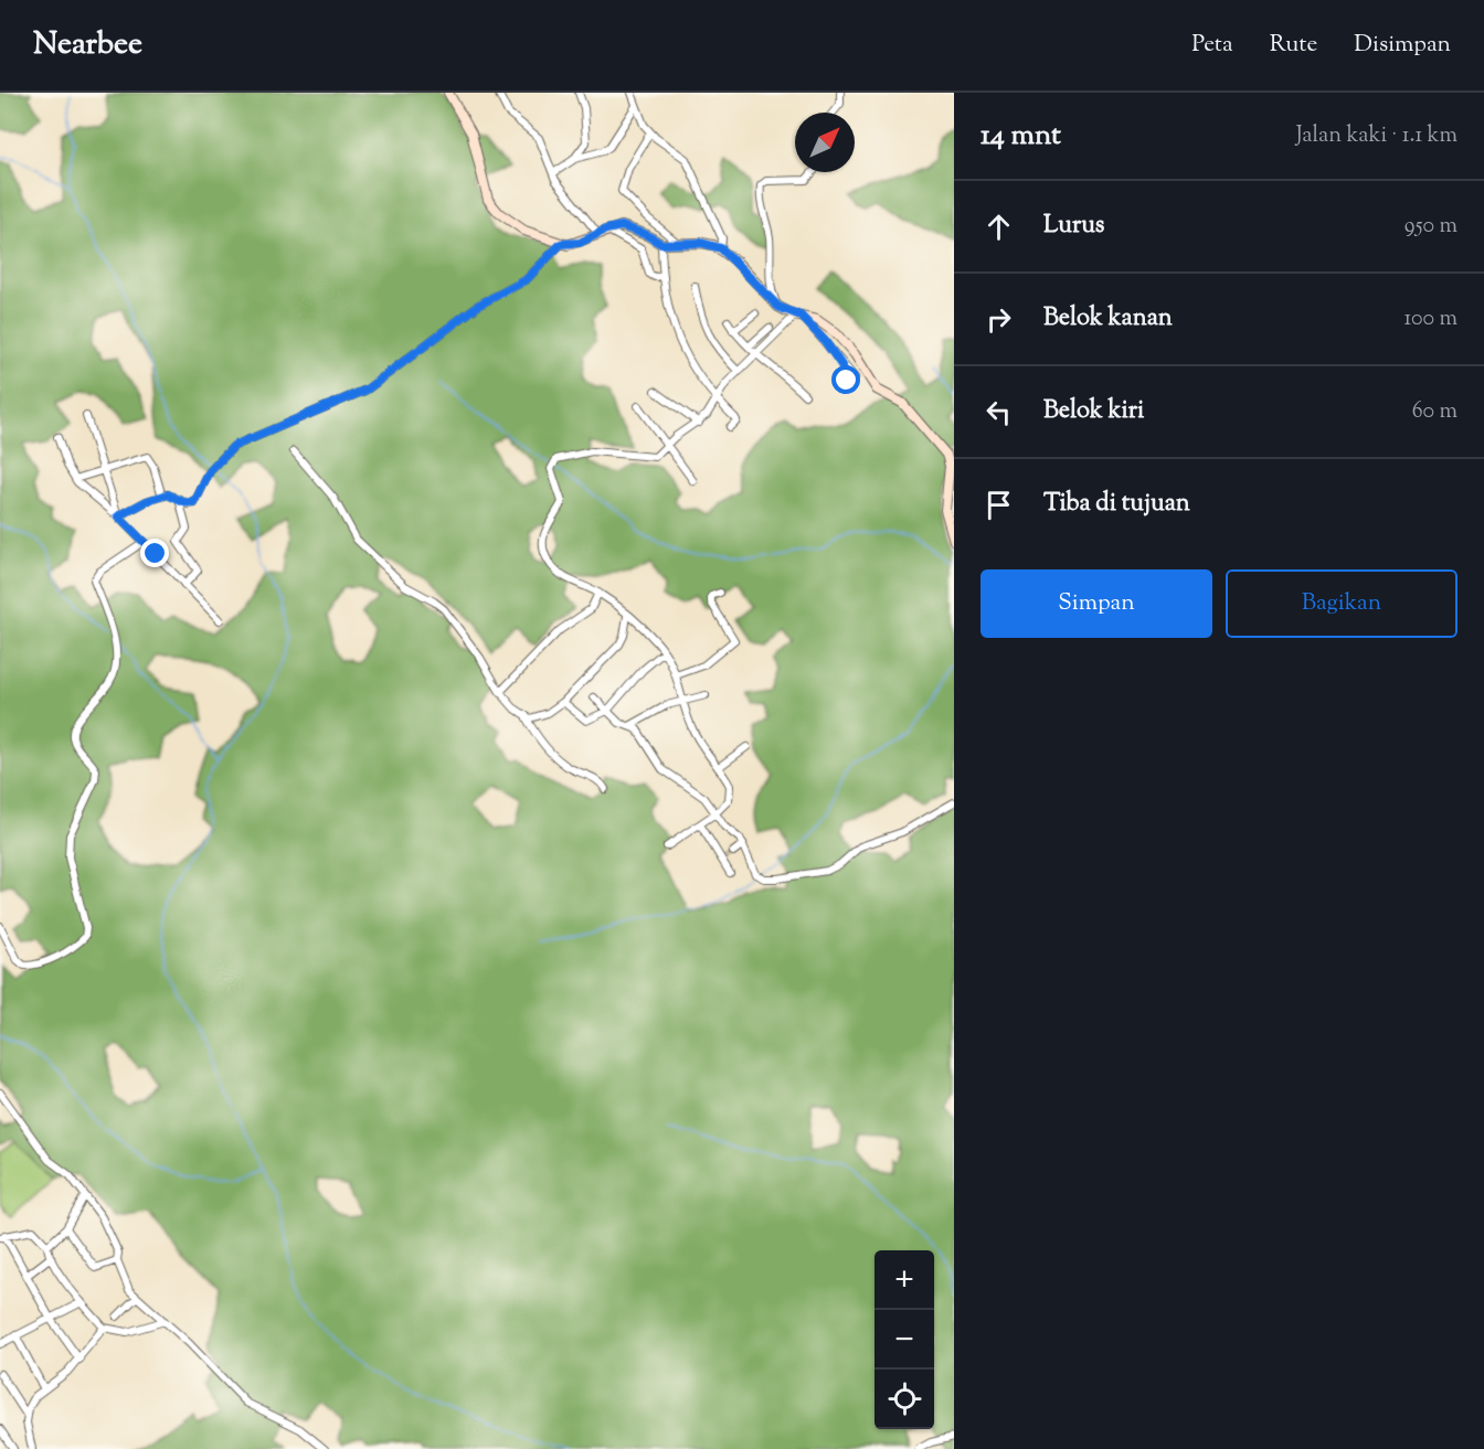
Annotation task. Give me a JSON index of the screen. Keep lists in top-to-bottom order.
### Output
{
  "north": "top right",
  "page": {
    "header": "Nearbee",
    "nav": ["Peta", "Rute", "Disimpan"],
    "heading": ["14 mnt", "Jalan kaki · 1.1 km"],
    "list": [
      ["Lurus", "950 m"],
      ["Belok kanan", "100 m"],
      ["Belok kiri", "60 m"],
      "Tiba di tujuan"
    ],
    "buttons": ["Simpan", "Bagikan"],
    "map_buttons": ["+", "−"]
  }
}
